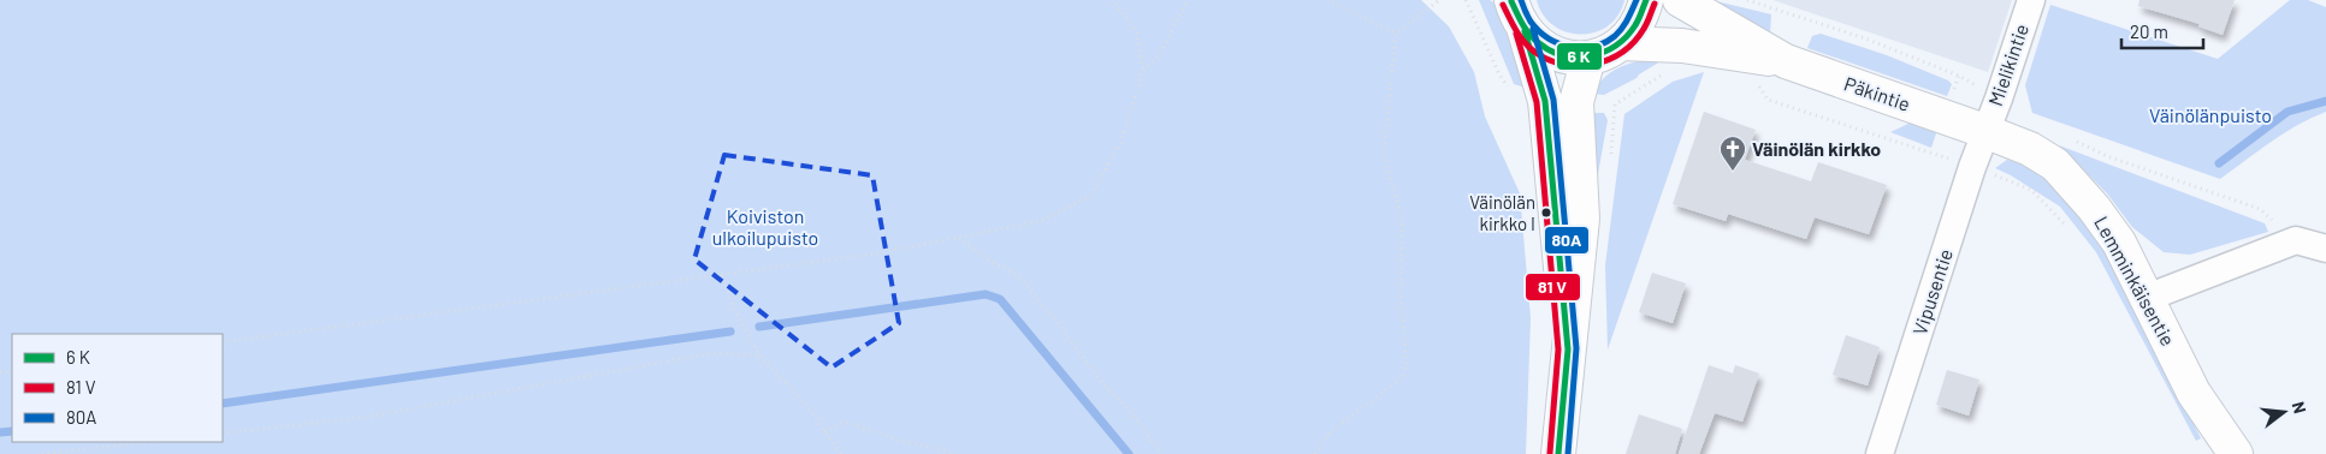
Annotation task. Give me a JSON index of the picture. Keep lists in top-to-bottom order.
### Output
{
  "streets": {
    "street": [
      "Mielikintie",
      "Päkintie",
      "Lemminkäisentie",
      "Vipusentie"
    ]
  },
  "crossings": [
    ["Mielikintie", "Päkintie"],
    ["Mielikintie", "Lemminkäisentie"],
    ["Mielikintie", "Vipusentie"],
    ["Päkintie", "Lemminkäisentie"],
    ["Päkintie", "Vipusentie"],
    ["Lemminkäisentie", "Vipusentie"]
  ],
  "parks": ["Väinölänpuisto", "Koiviston ulkoilupuisto"],
  "places": {
    "church": ["Väinölän kirkko"],
    "other": ["Väinölän kirkko I"]
  },
  "lines": ["transit line 80A"],
  "legend": ["6 K", "81 V", "80A"],
  "scale_bar": "20 m",
  "north": "right"
}
